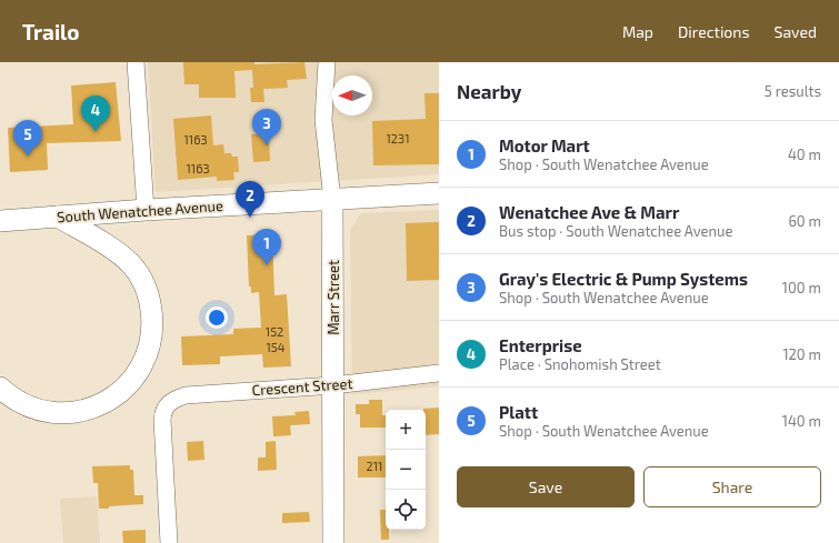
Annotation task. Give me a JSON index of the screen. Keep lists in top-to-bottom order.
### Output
{
  "streets": {
    "main road": ["South Wenatchee Avenue", "Marr Street"],
    "street": ["Crescent Street"]
  },
  "crossings": [
    ["South Wenatchee Avenue", "Marr Street"],
    ["Marr Street", "Crescent Street"]
  ],
  "house_numbers": [
    "1231",
    "1163",
    "1163",
    "152",
    "154",
    "211"
  ],
  "north": "left",
  "page": {
    "header": "Trailo",
    "nav": ["Map", "Directions", "Saved"],
    "heading": ["Nearby", "5 results"],
    "pins": [
      "4",
      "3",
      "5",
      "2",
      "1"
    ],
    "list": [
      {
        "mark": "1",
        "name": "Motor Mart",
        "note": "Shop · South Wenatchee Avenue",
        "value": "40 m"
      },
      {
        "mark": "2",
        "name": "Wenatchee Ave & Marr",
        "note": "Bus stop · South Wenatchee Avenue",
        "value": "60 m"
      },
      {
        "mark": "3",
        "name": "Gray's Electric & Pump Systems",
        "note": "Shop · South Wenatchee Avenue",
        "value": "100 m"
      },
      {
        "mark": "4",
        "name": "Enterprise",
        "note": "Place · Snohomish Street",
        "value": "120 m"
      },
      {
        "mark": "5",
        "name": "Platt",
        "note": "Shop · South Wenatchee Avenue",
        "value": "140 m"
      }
    ],
    "map_buttons": ["+", "−"],
    "buttons": ["Save", "Share"]
  }
}
